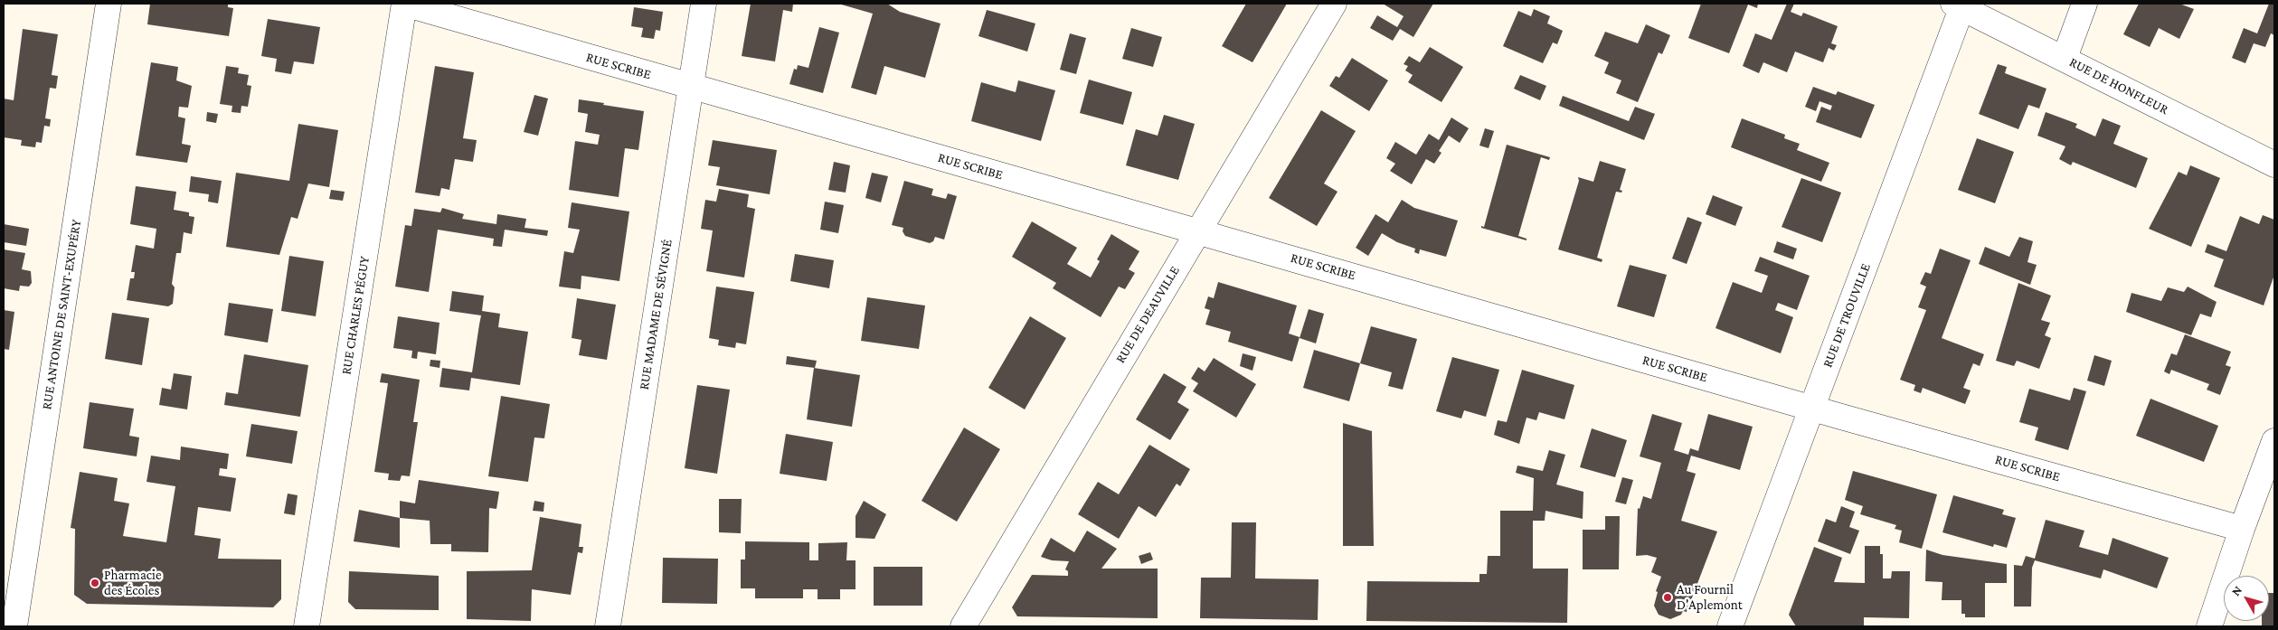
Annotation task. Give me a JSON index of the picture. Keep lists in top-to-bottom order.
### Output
{
  "streets": {
    "street": [
      "RUE SCRIBE",
      "RUE DE HONFLEUR",
      "RUE ANTOINE DE SAINT-EXUPÉRY",
      "RUE MADAME DE SÉVIGNÉ",
      "RUE DE DEAUVILLE",
      "RUE CHARLES PÉGUY",
      "RUE DE TROUVILLE"
    ]
  },
  "crossings": [
    ["RUE SCRIBE", "RUE MADAME DE SÉVIGNÉ"],
    ["RUE SCRIBE", "RUE DE DEAUVILLE"],
    ["RUE SCRIBE", "RUE CHARLES PÉGUY"],
    ["RUE SCRIBE", "RUE DE TROUVILLE"],
    ["RUE DE HONFLEUR", "RUE DE TROUVILLE"]
  ],
  "places": ["Pharmacie des Écoles", "Au Fournil D'Aplemont"],
  "north": "top left"
}
